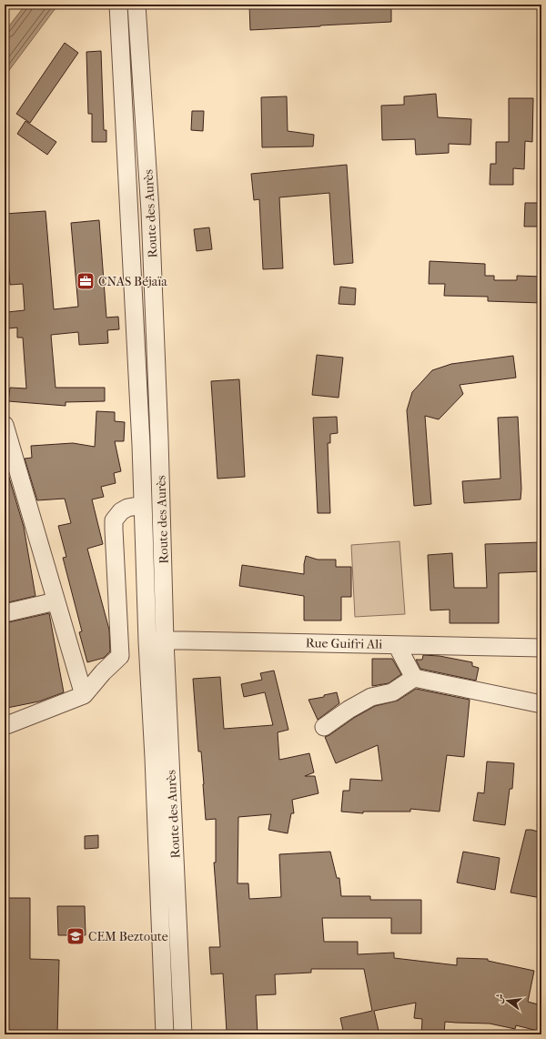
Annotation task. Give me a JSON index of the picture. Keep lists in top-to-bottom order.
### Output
{
  "streets": {
    "street": ["Route des Aurès", "Rue Guifri Ali"]
  },
  "crossings": [
    ["Route des Aurès", "Rue Guifri Ali"]
  ],
  "places": {
    "office": ["CNAS Béjaïa"],
    "school or university": ["CEM Beztoute"]
  },
  "north": "left"
}
